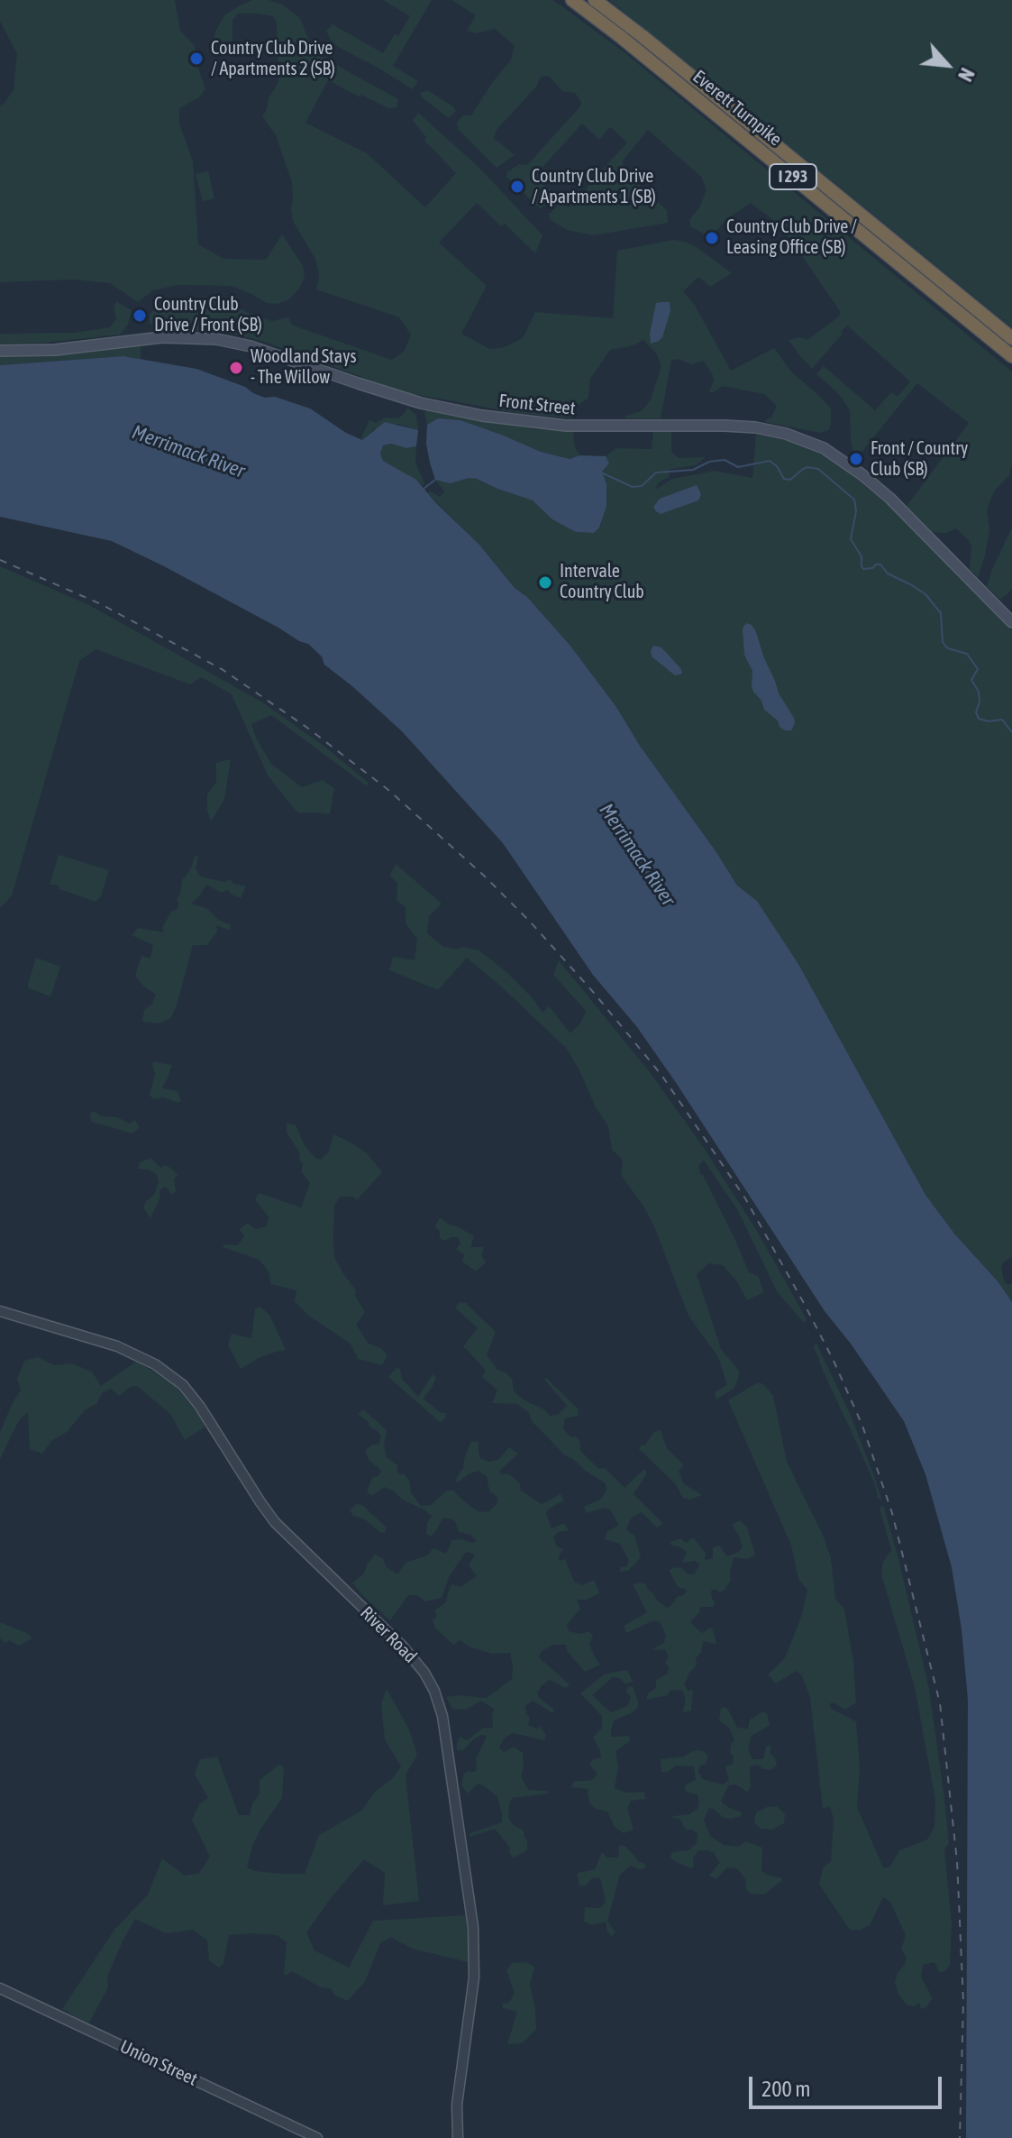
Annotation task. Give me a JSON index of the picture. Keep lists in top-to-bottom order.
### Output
{
  "streets": {
    "highway": ["Everett Turnpike", "I 293"],
    "main road": ["Front Street"],
    "street": ["River Road", "Union Street"]
  },
  "water": ["Merrimack River"],
  "places": [
    "Country Club Drive / Apartments 2 (SB)",
    "Country Club Drive / Apartments 1 (SB)",
    "Country Club Drive / Leasing Office (SB)",
    "Country Club Drive / Front (SB)",
    "Woodland Stays - The Willow",
    "Front / Country Club (SB)",
    "Intervale Country Club"
  ],
  "scale_bar": "200 m",
  "north": "bottom right"
}
